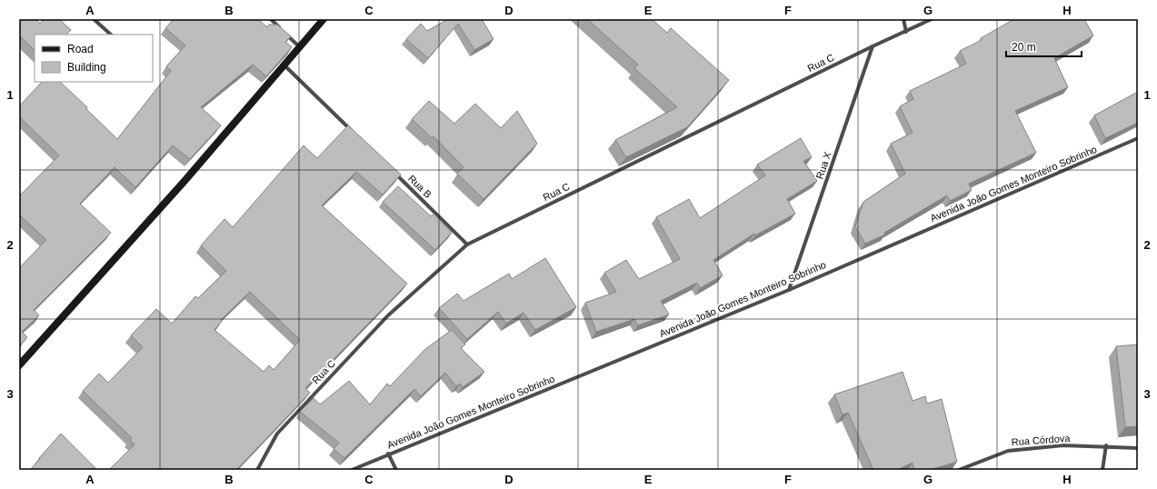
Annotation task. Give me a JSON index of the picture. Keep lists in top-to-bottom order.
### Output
{
  "streets": {
    "street": [
      "Rua C",
      "Rua X",
      "Avenida João Gomes Monteiro Sobrinho",
      "Rua B",
      "Rua Córdova"
    ]
  },
  "crossings": [
    ["Rua C", "Rua X"],
    ["Rua C", "Rua B"],
    ["Rua X", "Avenida João Gomes Monteiro Sobrinho"]
  ],
  "legend": ["Road", "Building"],
  "scale_bar": "20 m",
  "grid": {
    "columns": [
      "A",
      "B",
      "C",
      "D",
      "E",
      "F",
      "G",
      "H"
    ],
    "rows": ["1", "2", "3"]
  }
}
